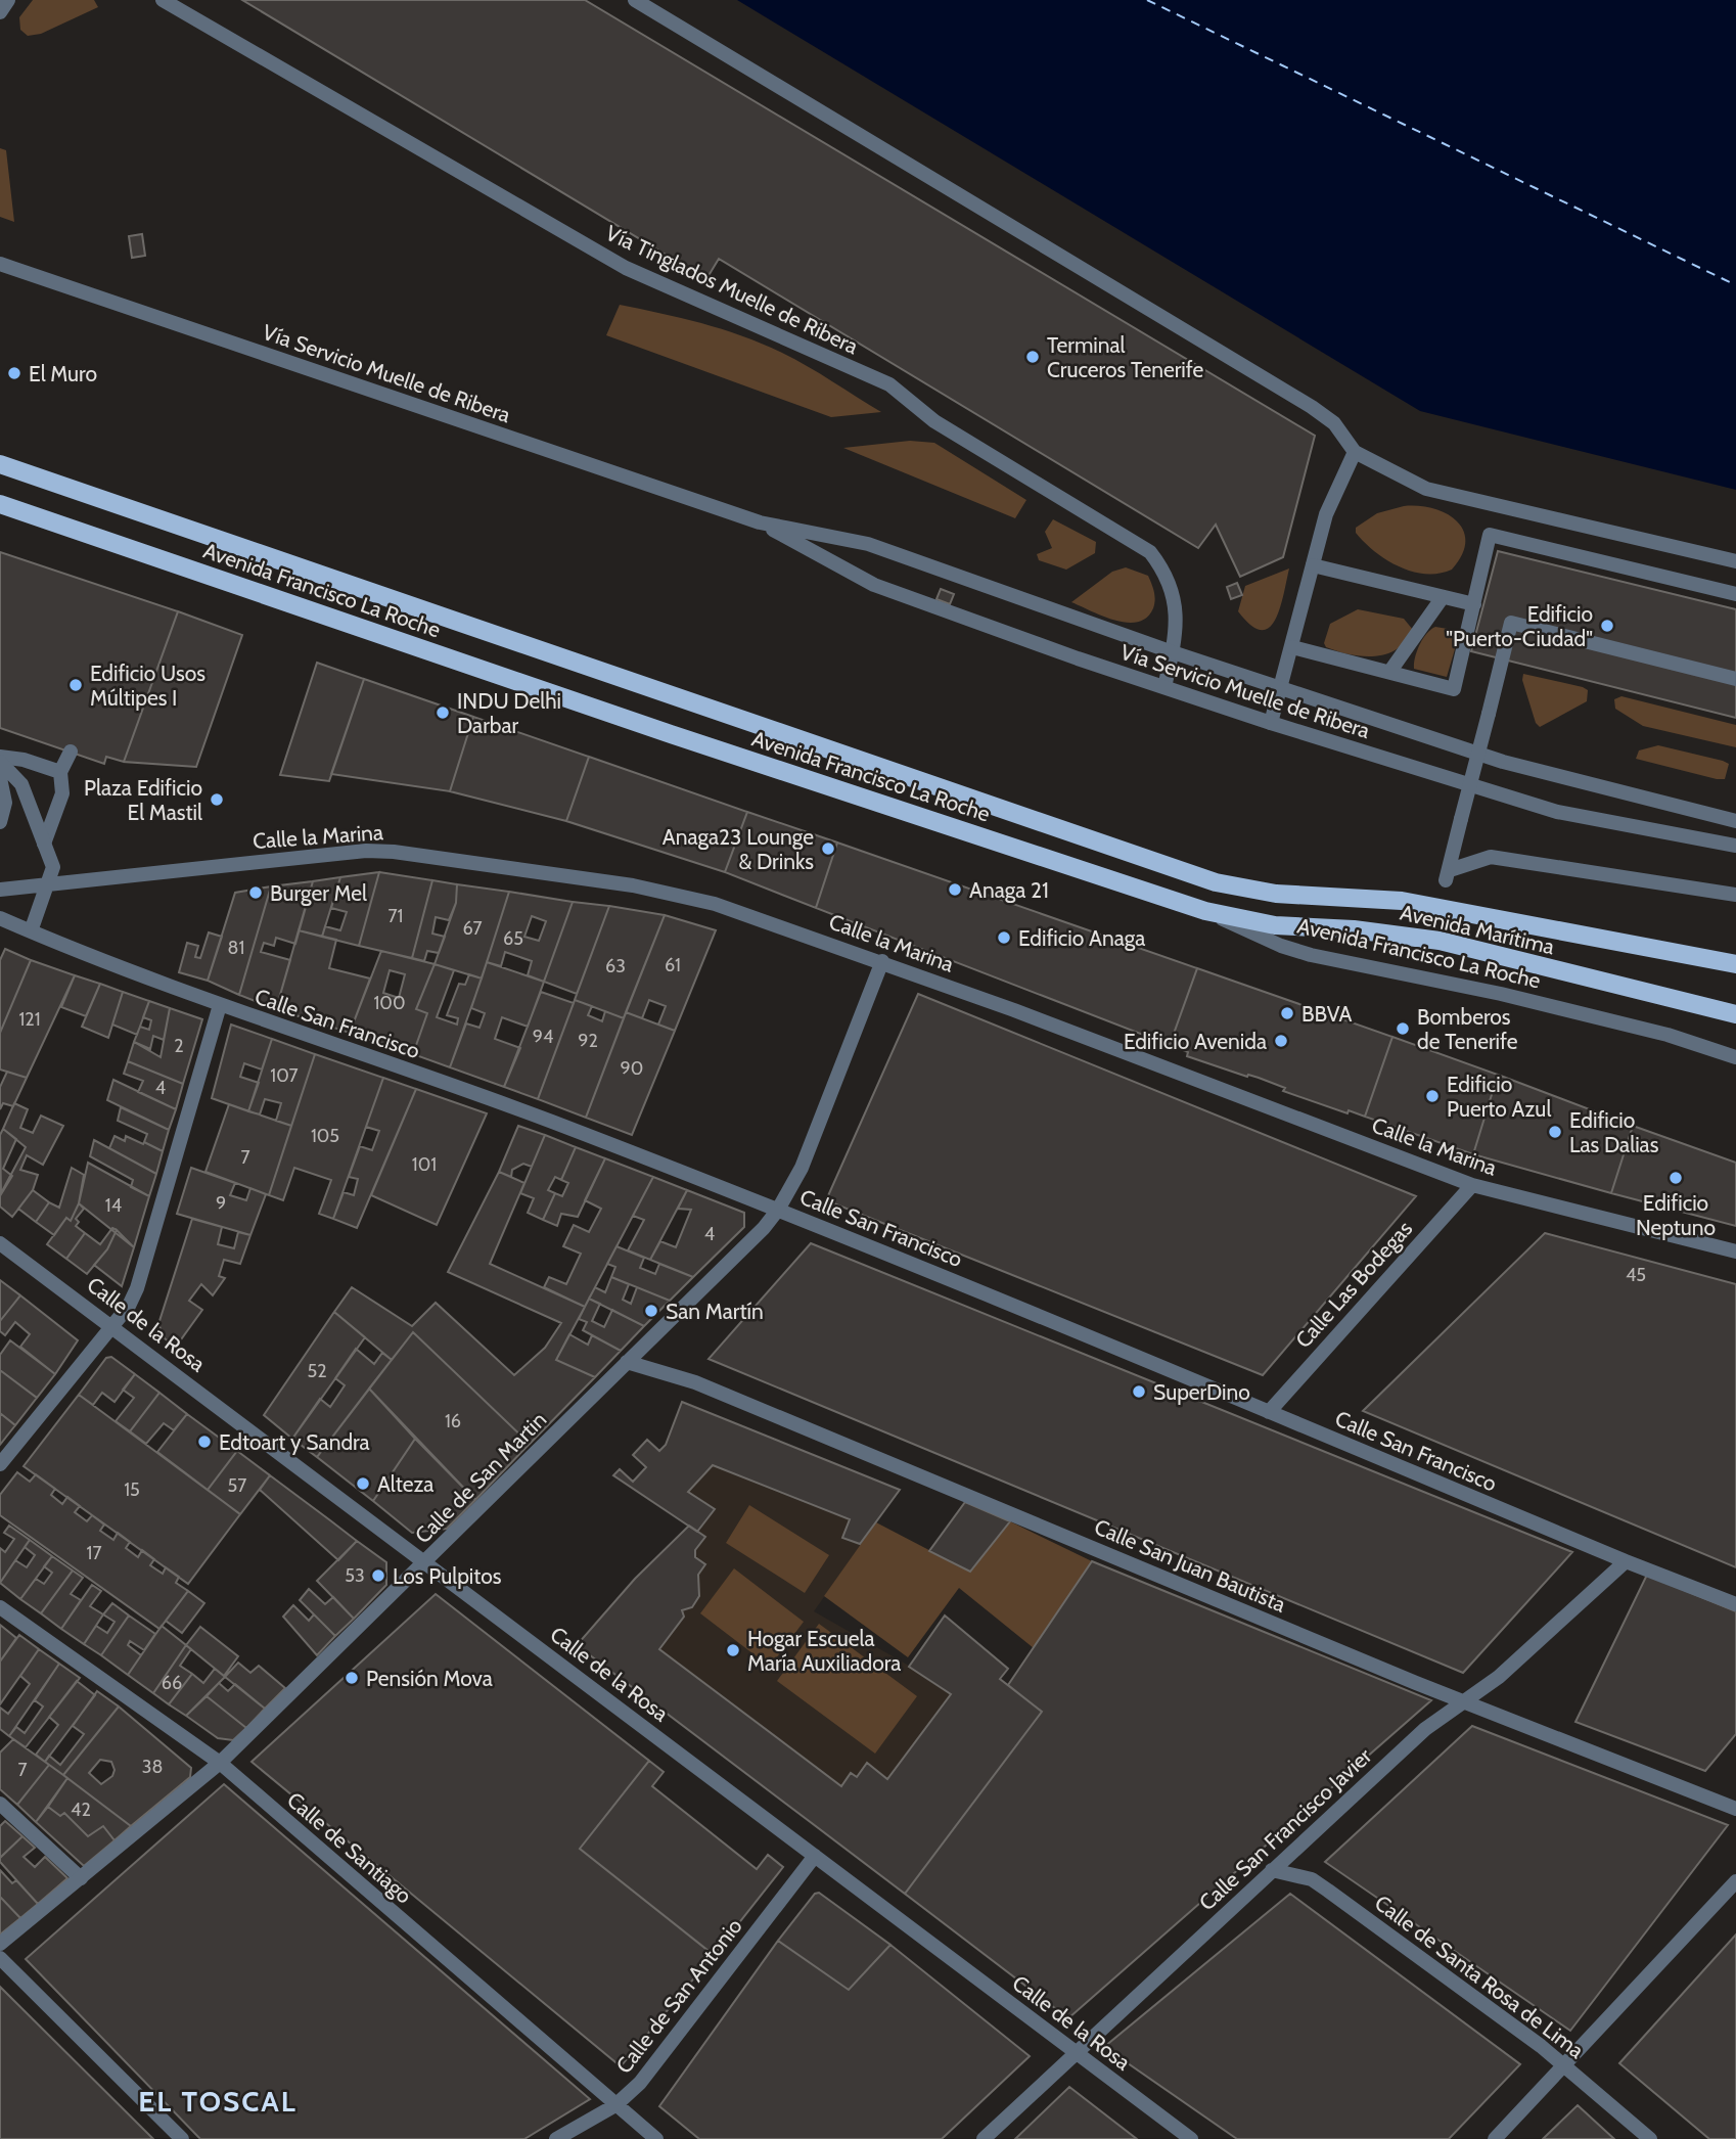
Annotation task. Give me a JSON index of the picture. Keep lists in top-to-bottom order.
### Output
{
  "streets": {
    "main road": ["Avenida Francisco La Roche", "Avenida Marítima"],
    "street": [
      "Vía Tinglados Muelle de Ribera",
      "Vía Servicio Muelle de Ribera",
      "Calle la Marina",
      "Calle San Francisco",
      "Calle Las Bodegas",
      "Calle de la Rosa",
      "Calle de San Martin",
      "Calle San Juan Bautista",
      "Calle San Francisco Javier",
      "Calle de Santiago",
      "Calle de Santa Rosa de Lima",
      "Calle de San Antonio"
    ]
  },
  "crossings": [
    ["Vía Tinglados Muelle de Ribera", "Vía Servicio Muelle de Ribera"],
    ["Avenida Francisco La Roche", "Avenida Marítima"],
    ["Calle la Marina", "Calle Las Bodegas"],
    ["Calle la Marina", "Calle de San Martin"],
    ["Calle San Francisco", "Calle Las Bodegas"],
    ["Calle San Francisco", "Calle de San Martin"],
    ["Calle San Francisco", "Calle San Francisco Javier"],
    ["Calle de la Rosa", "Calle de San Martin"],
    ["Calle de la Rosa", "Calle San Francisco Javier"],
    ["Calle de la Rosa", "Calle de San Antonio"],
    ["Calle de San Martin", "Calle San Juan Bautista"],
    ["Calle de San Martin", "Calle de Santiago"],
    ["Calle San Juan Bautista", "Calle San Francisco Javier"],
    ["Calle San Francisco Javier", "Calle de Santa Rosa de Lima"],
    ["Calle de Santiago", "Calle de San Antonio"]
  ],
  "districts": ["EL TOSCAL"],
  "places": [
    "Terminal Cruceros Tenerife",
    "El Muro",
    "Edificio \"Puerto-Ciudad\"",
    "Edificio Usos Múltipes I",
    "INDU Delhi Darbar",
    "Plaza Edificio El Mastil",
    "Anaga23 Lounge & Drinks",
    "Anaga 21",
    "Burger Mel",
    "Edificio Anaga",
    "BBVA",
    "Bomberos de Tenerife",
    "Edificio Avenida",
    "Edificio Puerto Azul",
    "Edificio Las Dalias",
    "Edificio Neptuno",
    "San Martín",
    "SuperDino",
    "Edtoart y Sandra",
    "Alteza",
    "Los Pulpitos",
    "Hogar Escuela María Auxiliadora",
    "Pensión Mova"
  ],
  "house_numbers": [
    "71",
    "67",
    "65",
    "81",
    "61",
    "63",
    "100",
    "121",
    "94",
    "92",
    "2",
    "90",
    "107",
    "4",
    "105",
    "7",
    "101",
    "9",
    "14",
    "4",
    "45",
    "52",
    "16",
    "57",
    "15",
    "17",
    "53",
    "66",
    "38",
    "7",
    "42"
  ]
}
